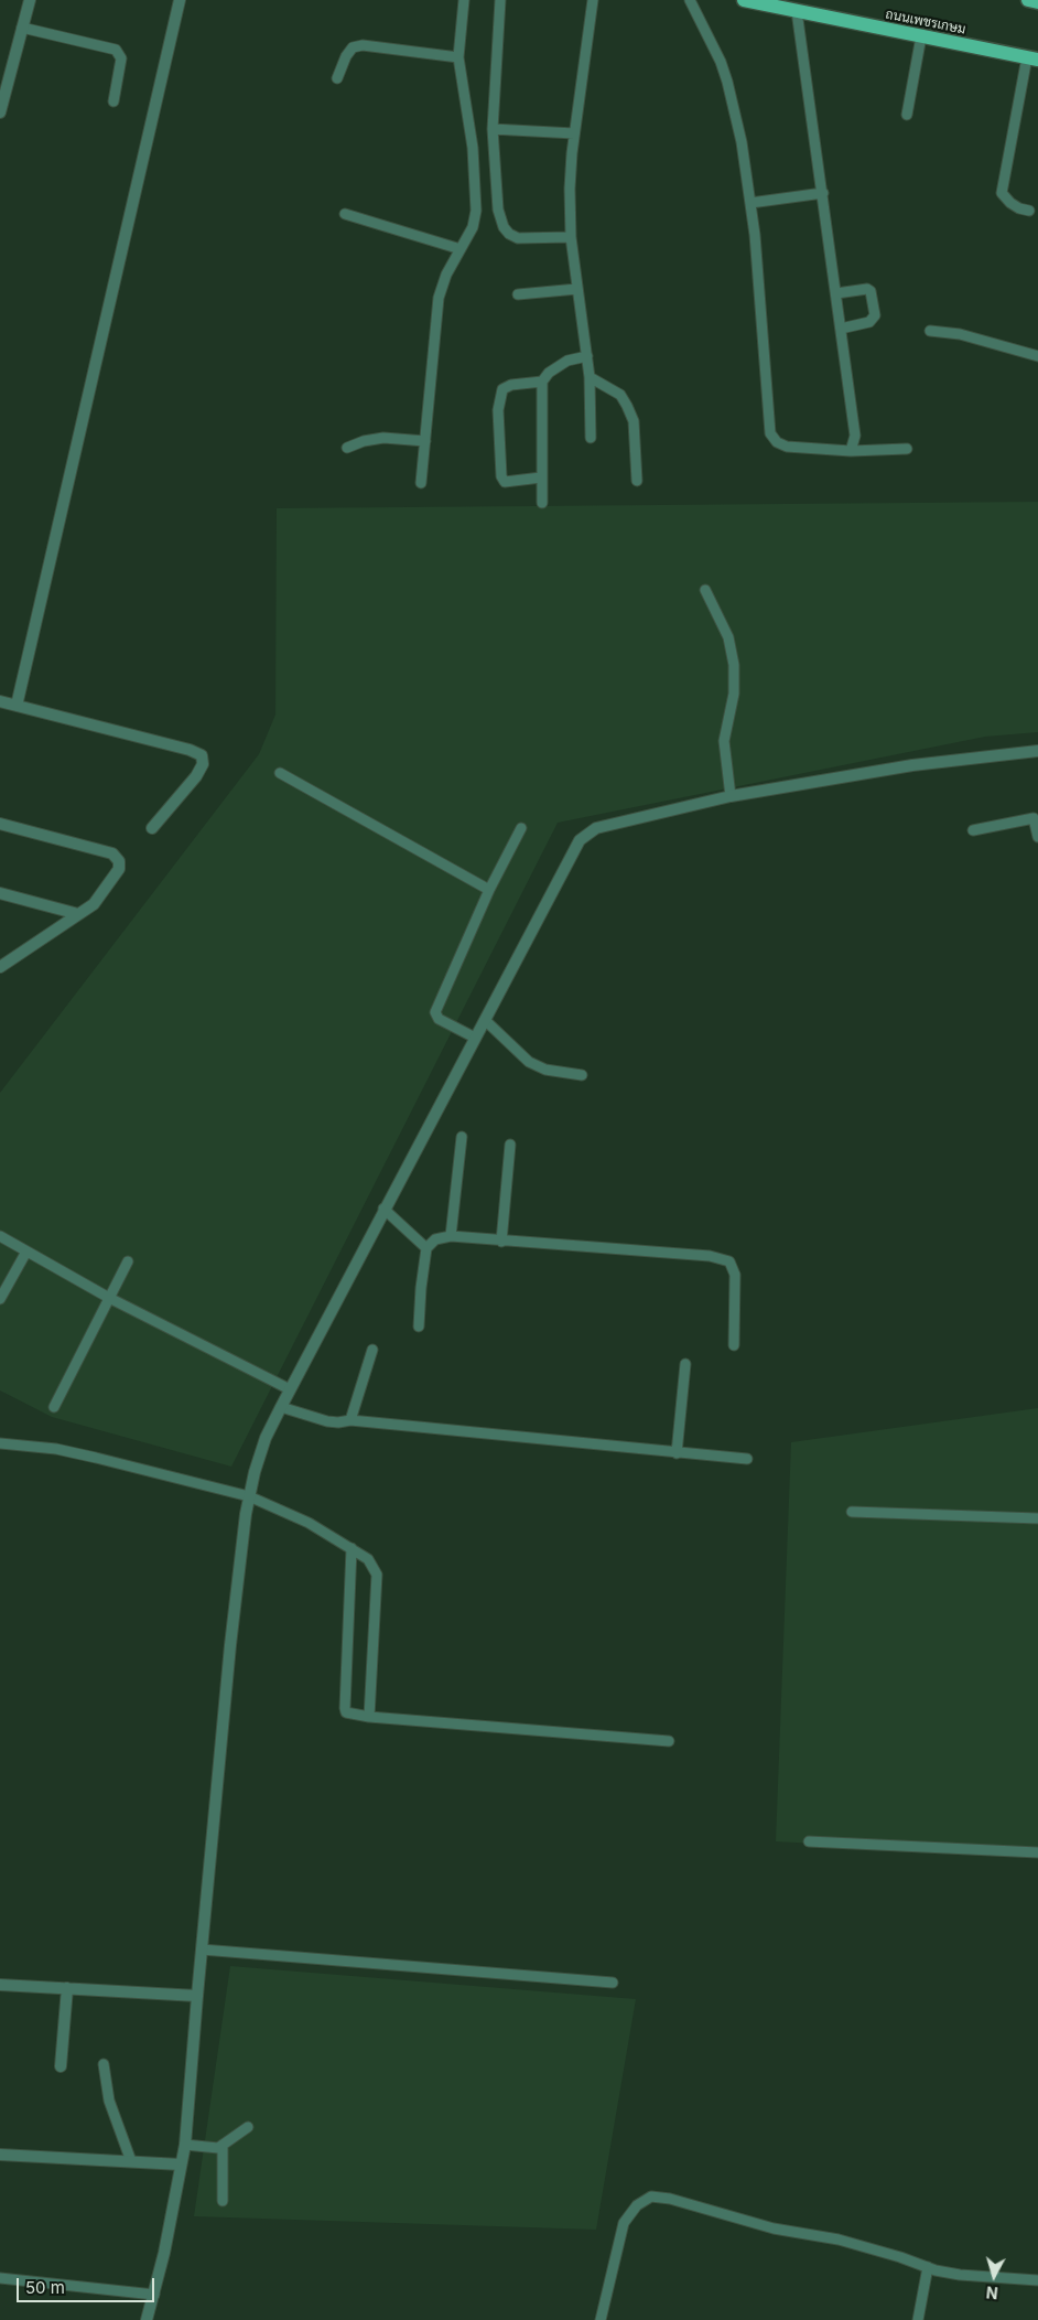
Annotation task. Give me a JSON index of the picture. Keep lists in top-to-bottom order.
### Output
{
  "streets": {
    "main road": ["ถนนเพชรเกษม"]
  },
  "scale_bar": "50 m",
  "north": "bottom"
}
